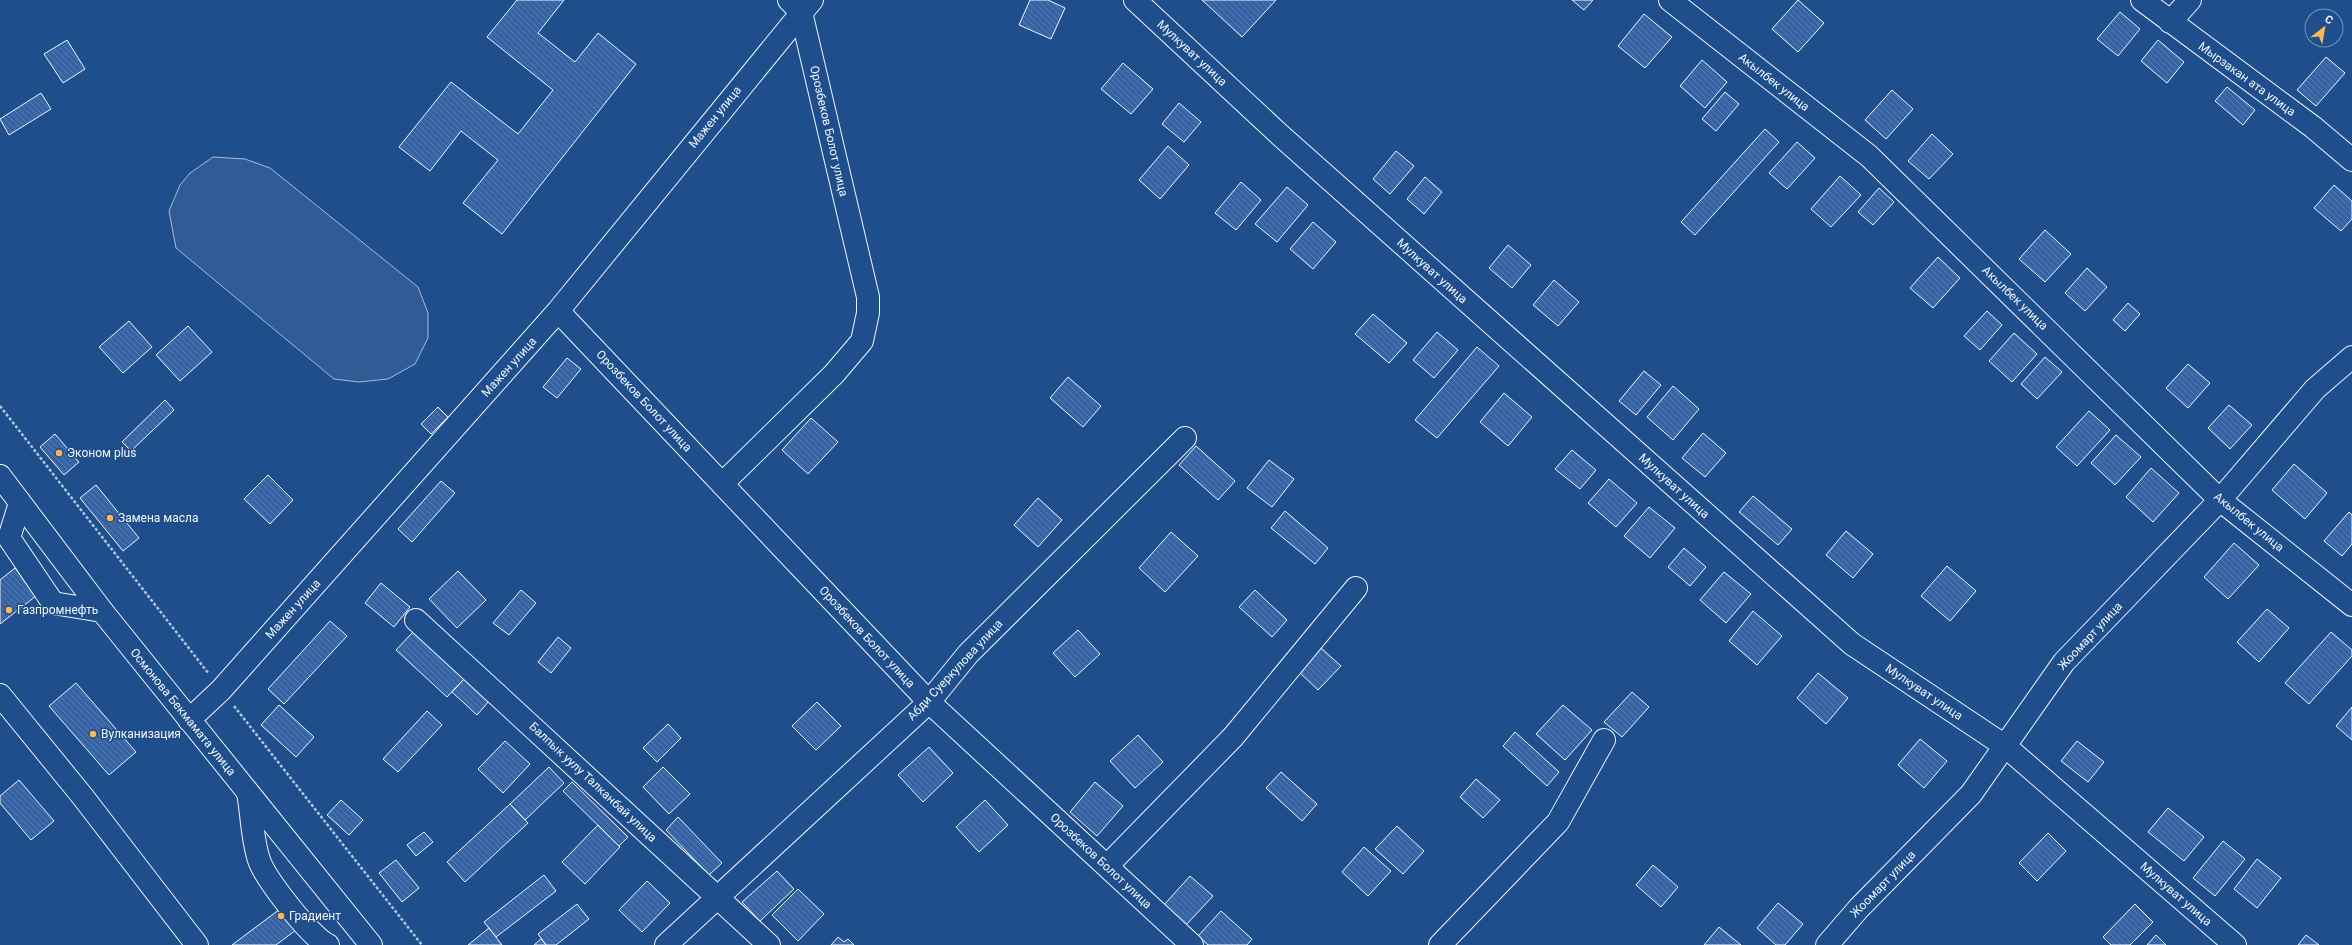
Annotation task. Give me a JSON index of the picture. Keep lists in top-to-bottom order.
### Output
{
  "streets": {
    "main road": [
      "Мулкуват улица",
      "Мырзакан ата улица",
      "Акылбек улица",
      "Мажен улица",
      "Орозбеков Болот улица",
      "Жоомарт улица",
      "Абди Суеркулова улица",
      "Осмонова Бекмамата улица",
      "Балпык уулу Талканбай улица"
    ]
  },
  "crossings": [
    ["Мулкуват улица", "Жоомарт улица"],
    ["Акылбек улица", "Жоомарт улица"],
    ["Мажен улица", "Орозбеков Болот улица"],
    ["Мажен улица", "Осмонова Бекмамата улица"],
    ["Орозбеков Болот улица", "Абди Суеркулова улица"],
    ["Абди Суеркулова улица", "Балпык уулу Талканбай улица"]
  ],
  "places": [
    "Эконом plus",
    "Замена масла",
    "Газпромнефть",
    "Вулканизация",
    "Градиент"
  ],
  "north": "top right"
}
